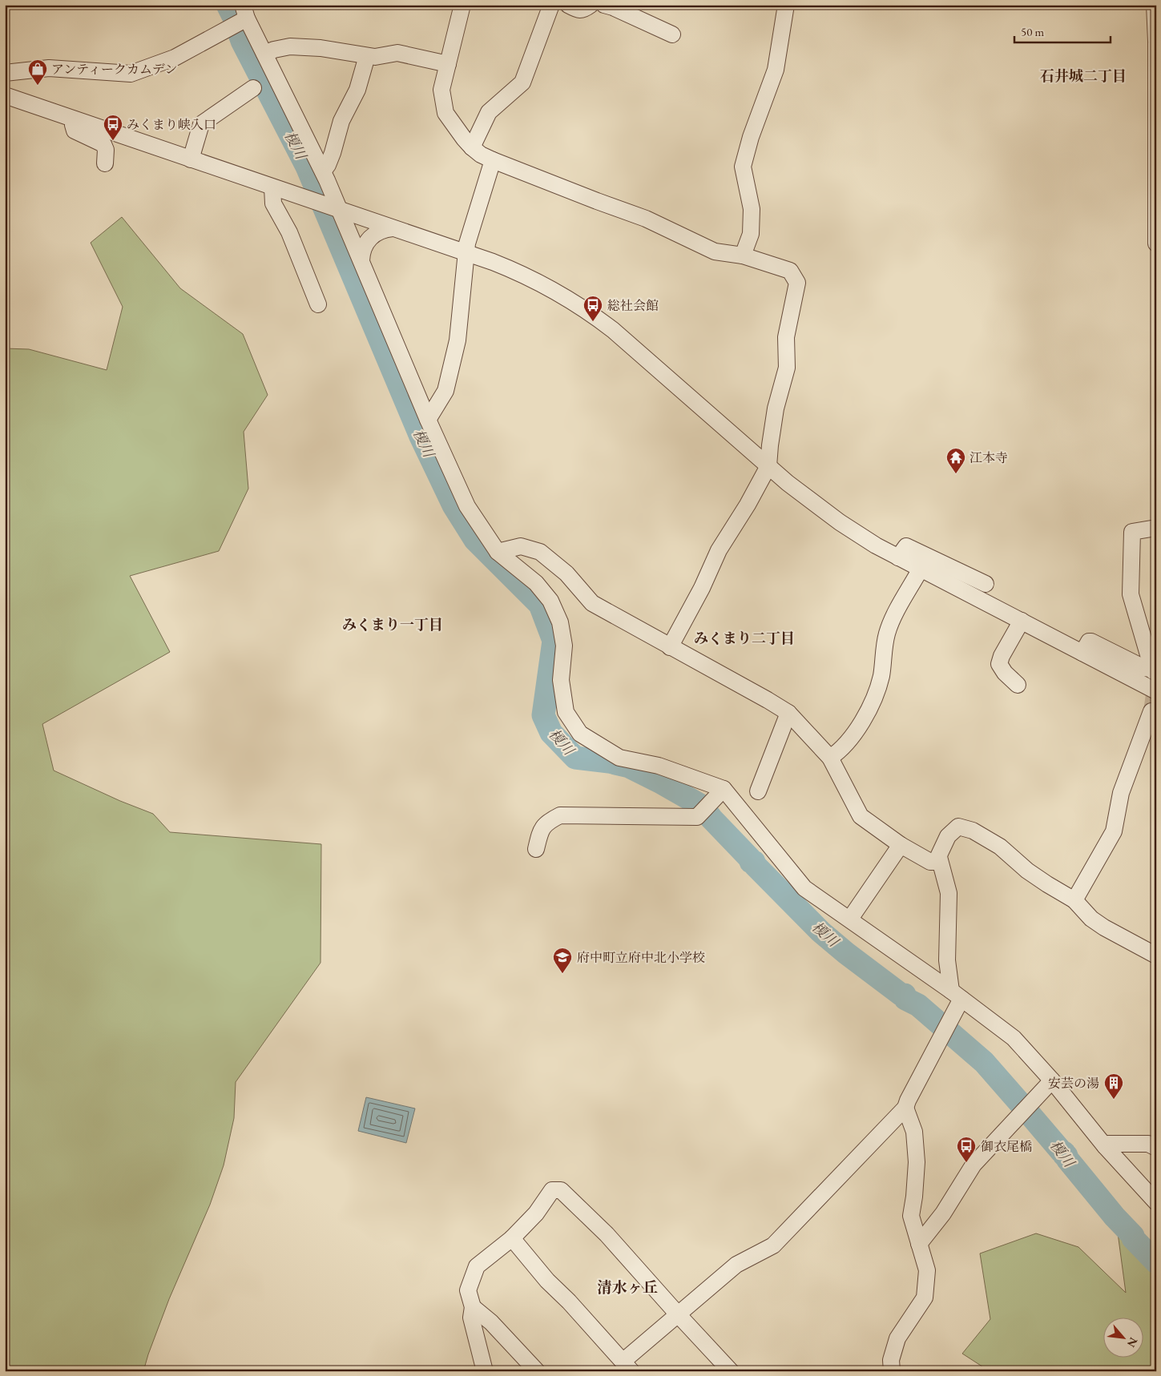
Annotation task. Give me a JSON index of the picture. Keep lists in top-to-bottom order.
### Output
{
  "districts": [
    "石井城二丁目",
    "みくまり一丁目",
    "みくまり二丁目",
    "清水ヶ丘"
  ],
  "water": ["榎川"],
  "places": {
    "shop": ["アンティークカムデン"],
    "bus stop": ["みくまり峡入口", "総社会館", "御衣尾橋"],
    "temple": ["江本寺"],
    "school or university": ["府中町立府中北小学校"],
    "building": ["安芸の湯"]
  },
  "scale_bar": "50 m",
  "north": "bottom right"
}
